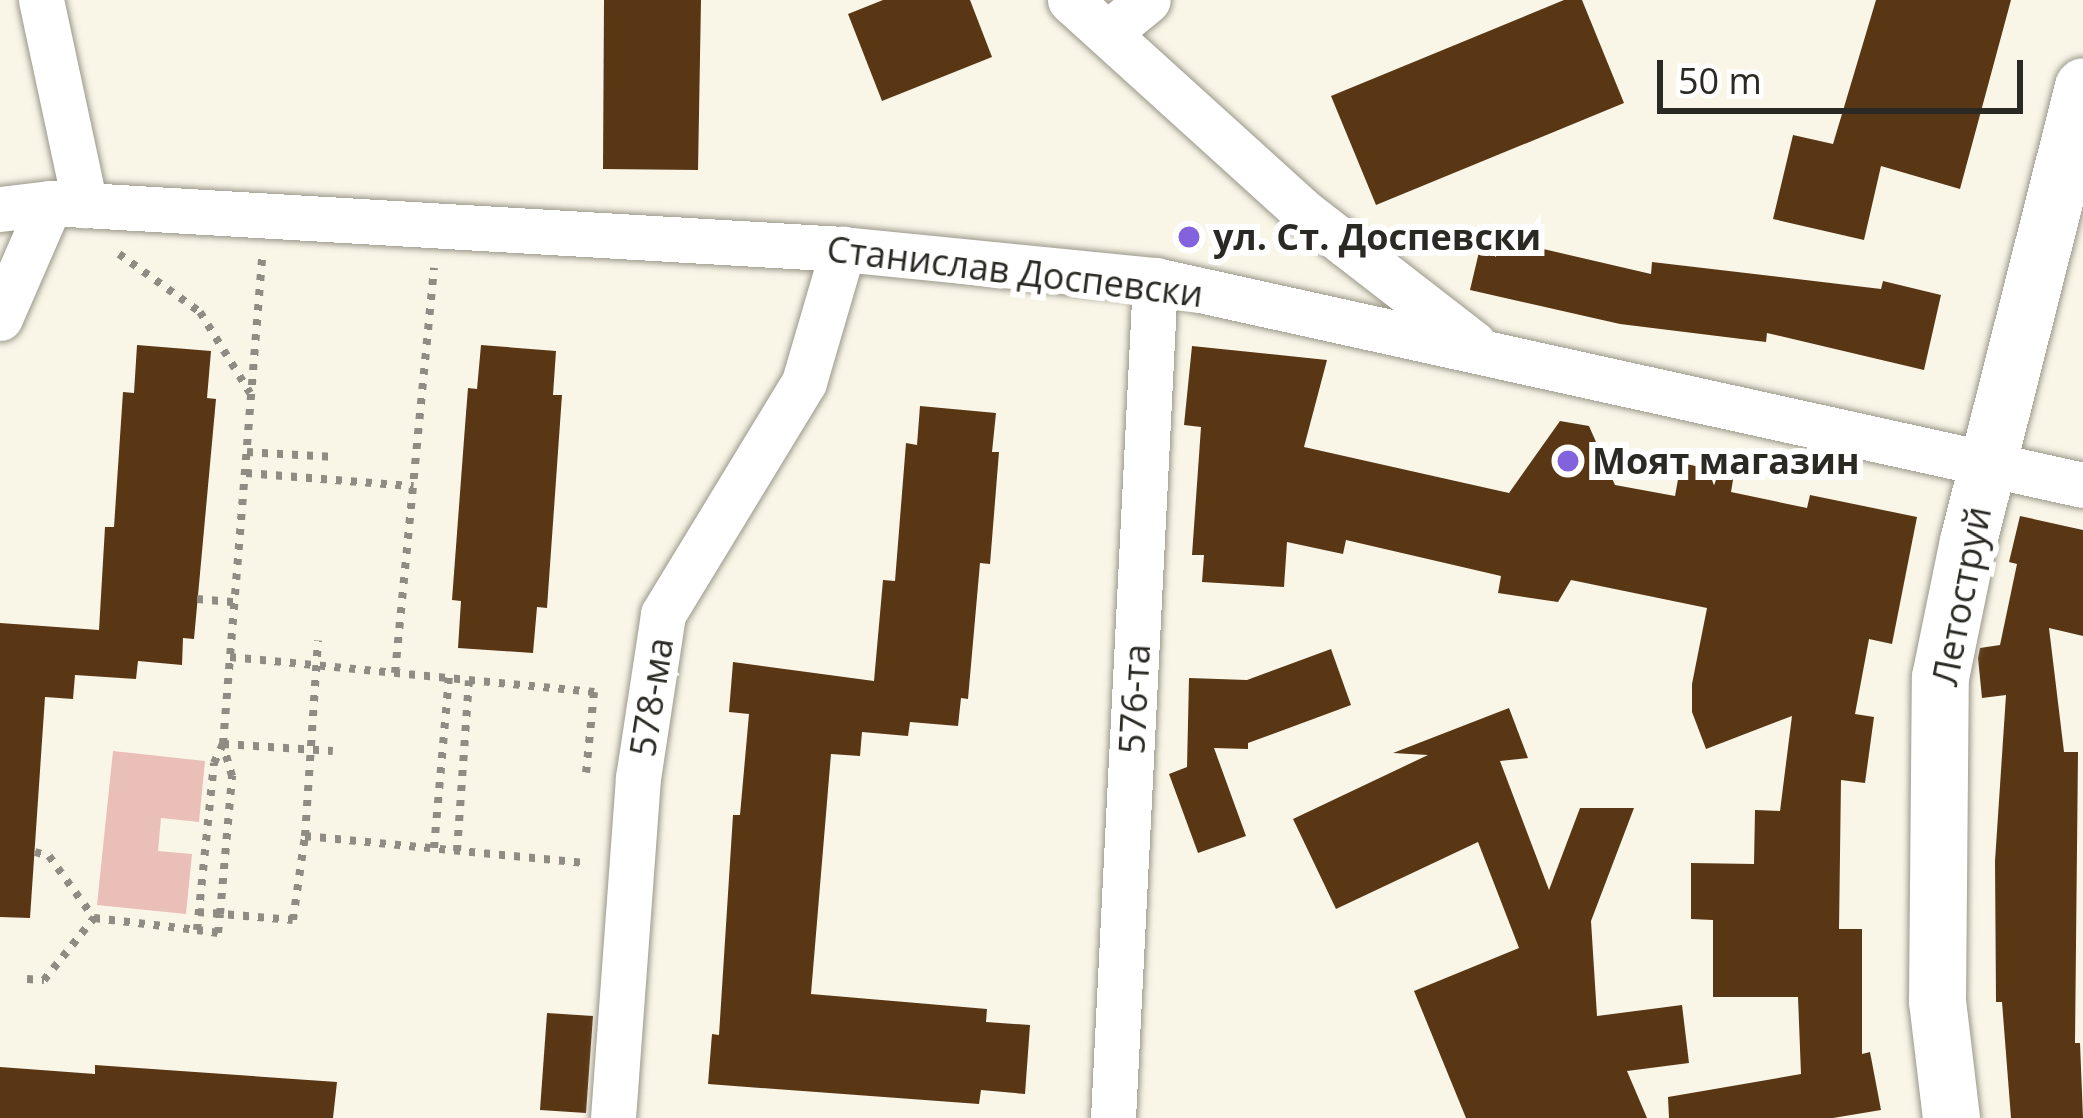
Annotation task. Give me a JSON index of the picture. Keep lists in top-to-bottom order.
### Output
{
  "streets": {
    "street": [
      "Станислав Доспевски",
      "Летоструй",
      "578-ма",
      "576-та"
    ]
  },
  "crossings": [
    ["Станислав Доспевски", "Летоструй"],
    ["Станислав Доспевски", "578-ма"],
    ["Станислав Доспевски", "576-та"]
  ],
  "places": ["ул. Ст. Доспевски", "Моят магазин"],
  "scale_bar": "50 m"
}
